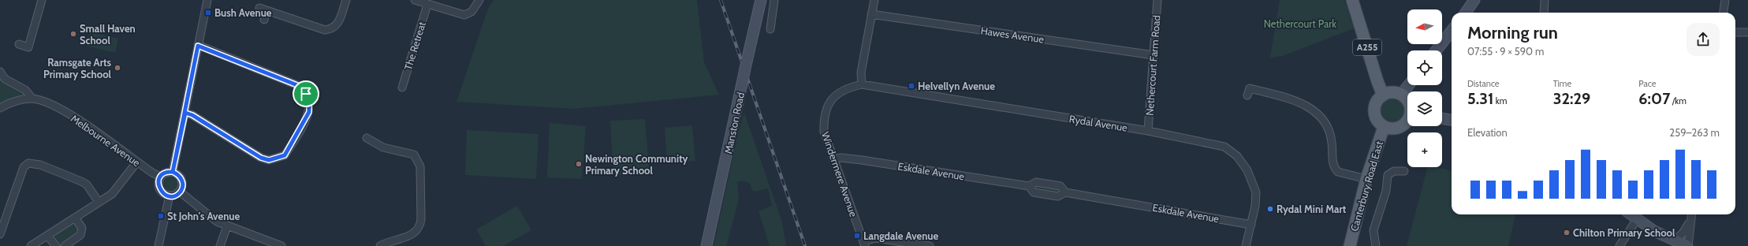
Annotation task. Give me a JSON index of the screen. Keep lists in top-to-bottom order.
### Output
{
  "streets": {
    "main road": ["A255", "Manston Road", "Canterbury Road East"],
    "street": [
      "Hawes Avenue",
      "The Retreat",
      "Nethercourt Farm Road",
      "Rydal Avenue",
      "Melbourne Avenue",
      "Eskdale Avenue",
      "Windermere Avenue"
    ]
  },
  "crossings": [
    ["Hawes Avenue", "Nethercourt Farm Road"],
    ["Nethercourt Farm Road", "Rydal Avenue"],
    ["Rydal Avenue", "Eskdale Avenue"],
    ["Rydal Avenue", "Windermere Avenue"],
    ["Eskdale Avenue", "Windermere Avenue"]
  ],
  "parks": ["Nethercourt Park"],
  "places": {
    "transit": [
      "Bush Avenue",
      "Helvellyn Avenue",
      "St John's Avenue",
      "Langdale Avenue"
    ],
    "other": [
      "Small Haven School",
      "Ramsgate Arts Primary School",
      "Newington Community Primary School",
      "Rydal Mini Mart",
      "Chilton Primary School"
    ]
  },
  "north": "left",
  "page": {
    "map_buttons": "+",
    "heading": ["Morning run", "07:55 · 9 × 590 m"],
    "stats": [
      ["Distance", "5.31 km"],
      ["Time", "32:29"],
      ["Pace", "6:07 /km"]
    ],
    "chart": ["Elevation", "259–263 m"]
  }
}
